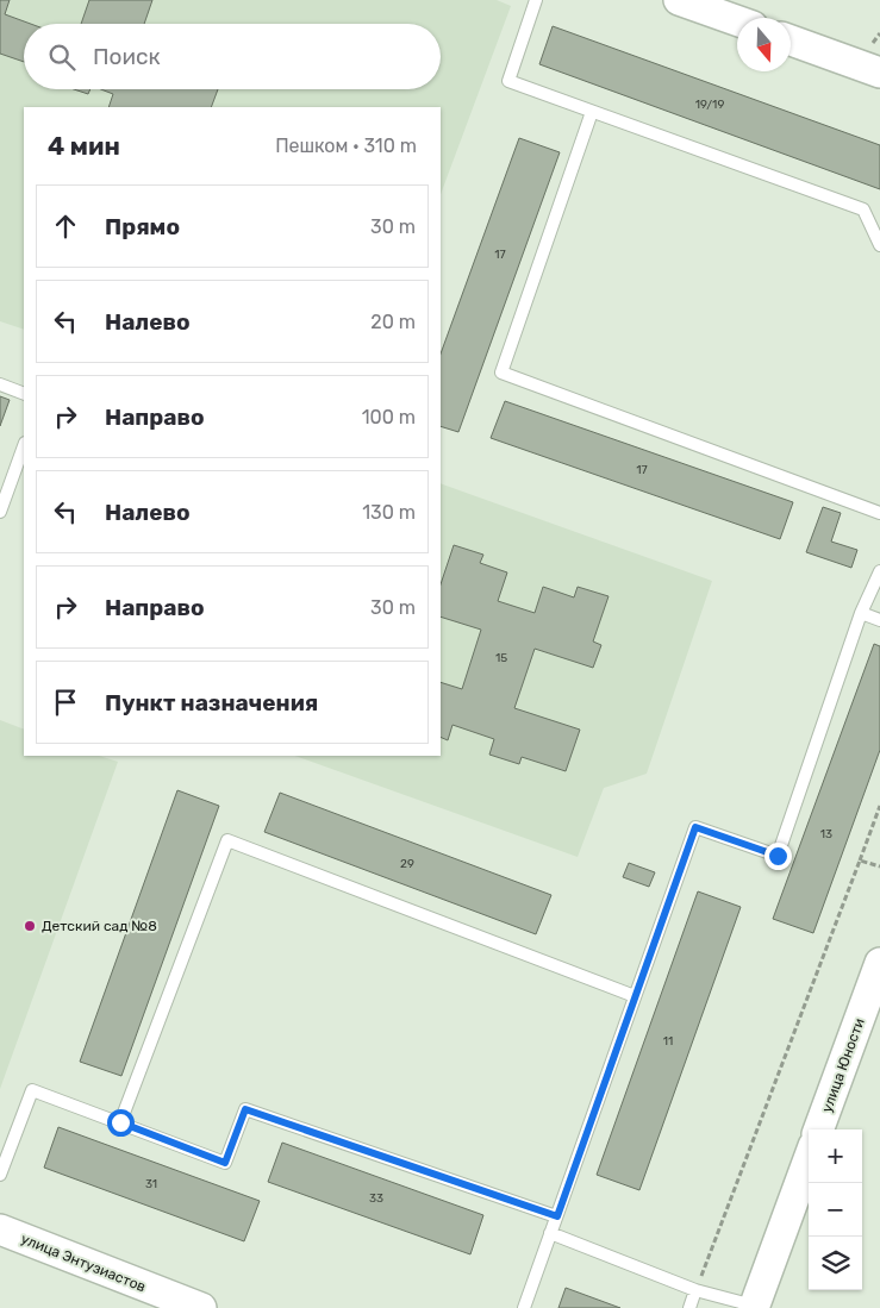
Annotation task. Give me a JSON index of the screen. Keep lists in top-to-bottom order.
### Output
{
  "streets": {
    "street": ["улица Юности", "улица Энтузиастов"]
  },
  "places": ["Детский сад №8"],
  "house_numbers": [
    "19/19",
    "17",
    "17",
    "15",
    "13",
    "29",
    "11",
    "31",
    "33"
  ],
  "north": "bottom",
  "page": {
    "search": "Поиск",
    "heading": ["4 мин", "Пешком · 310 m"],
    "list": [
      ["Прямо", "30 m"],
      ["Налево", "20 m"],
      ["Направо", "100 m"],
      ["Налево", "130 m"],
      ["Направо", "30 m"],
      "Пункт назначения"
    ],
    "map_buttons": ["+", "−"]
  }
}
